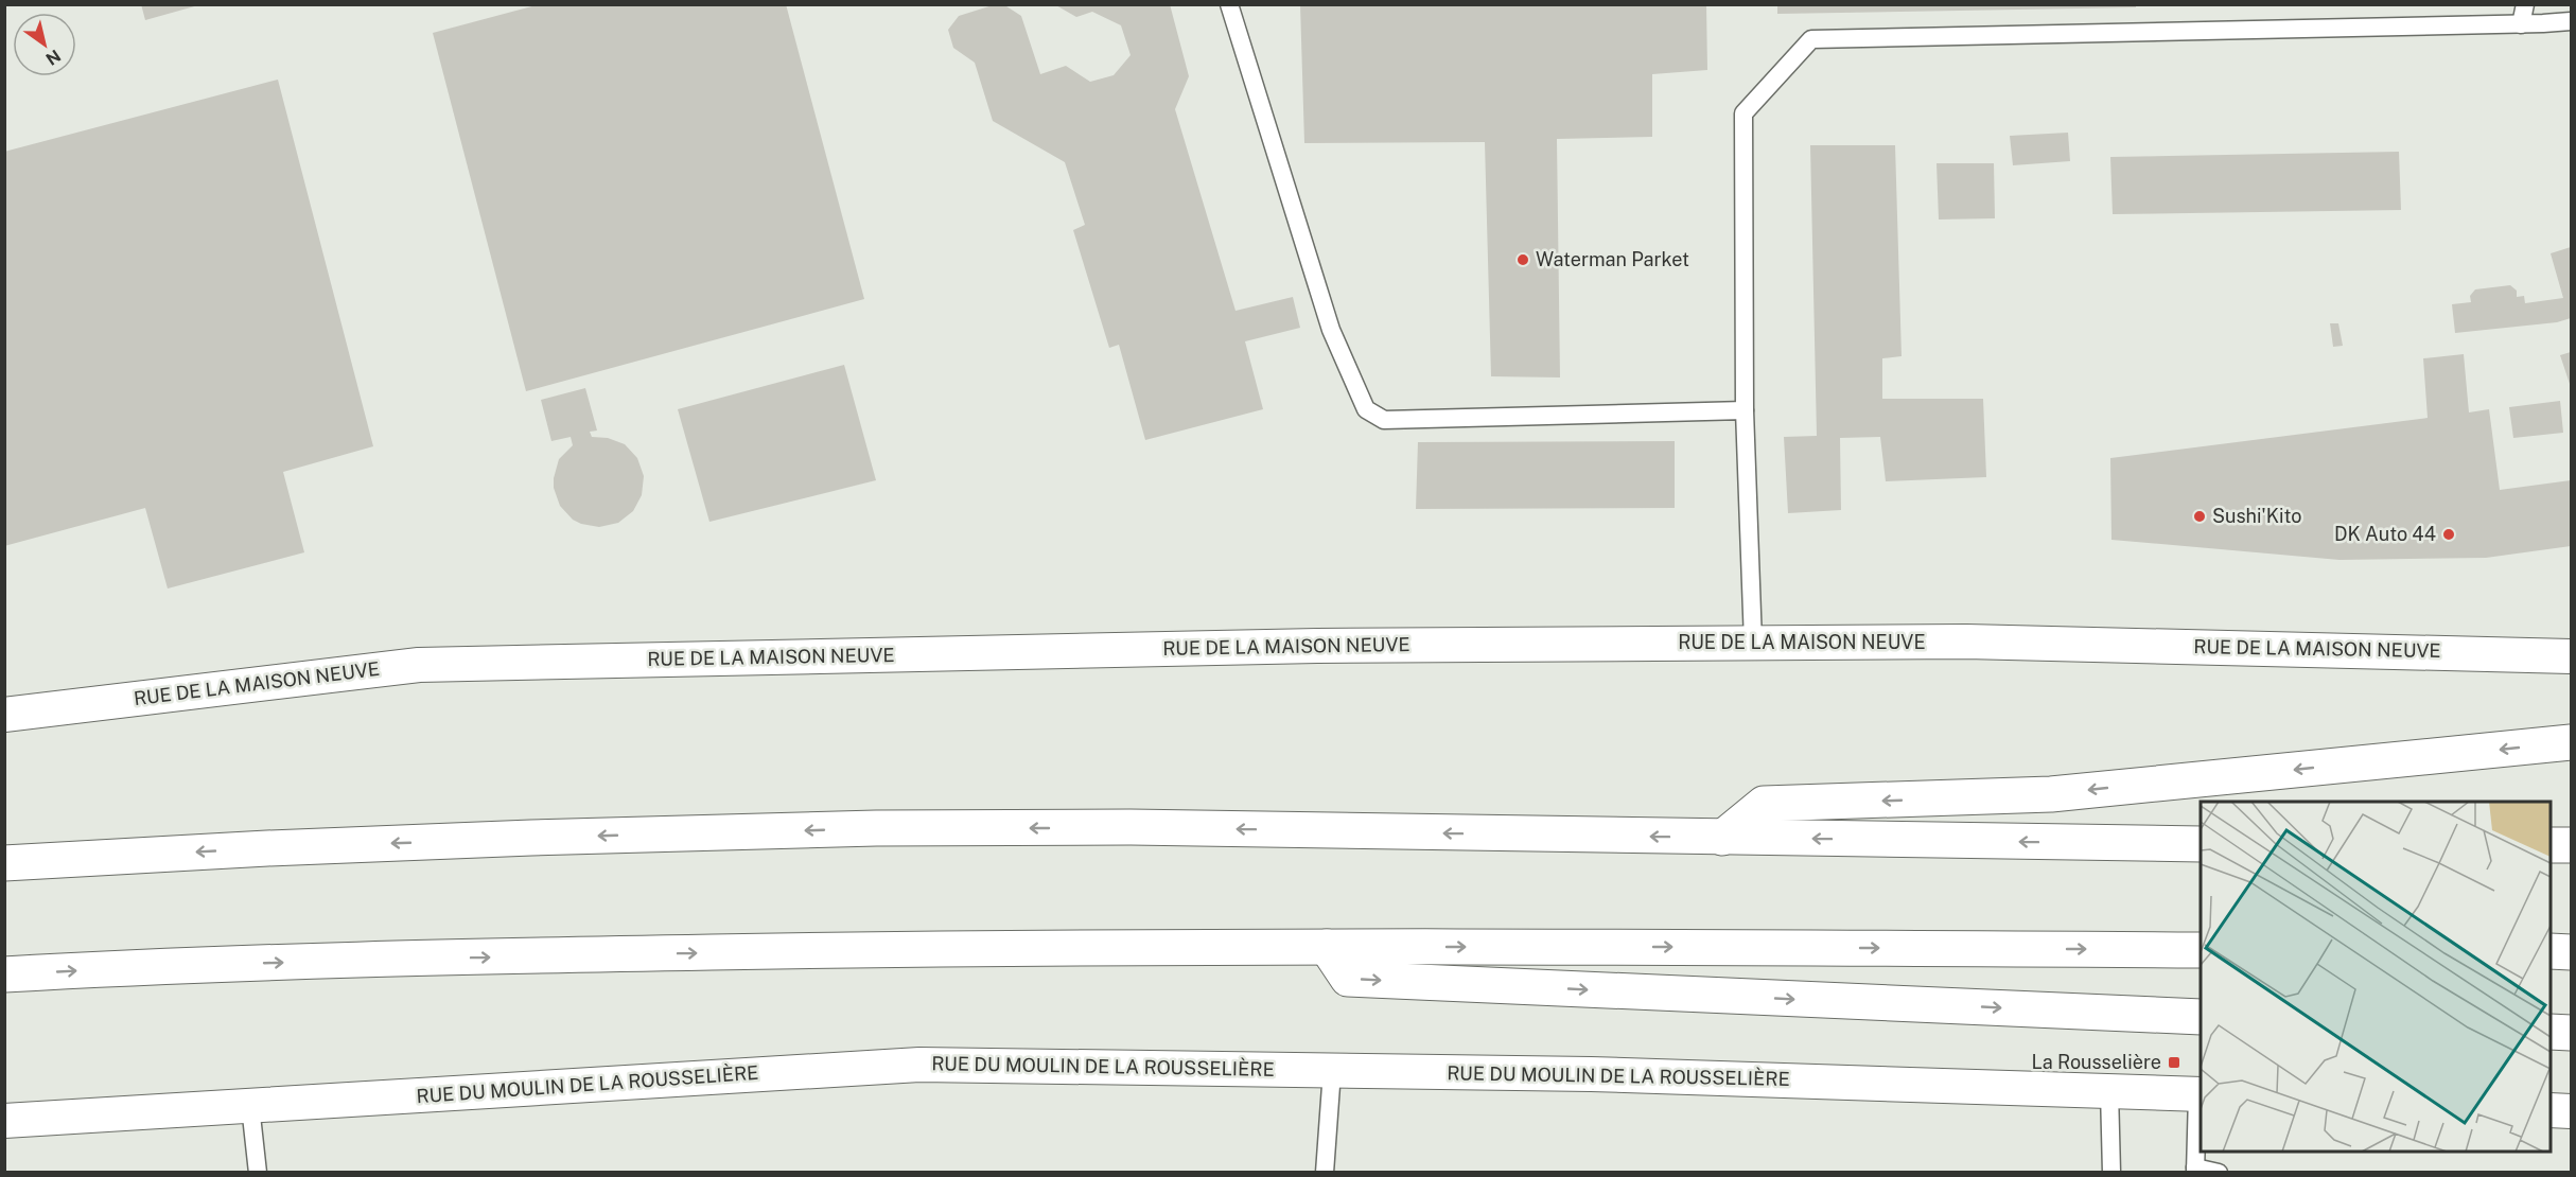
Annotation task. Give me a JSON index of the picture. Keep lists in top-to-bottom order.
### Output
{
  "streets": {
    "street": ["RUE DE LA MAISON NEUVE", "RUE DU MOULIN DE LA ROUSSELIÈRE"]
  },
  "places": {
    "other": ["Waterman Parket", "Sushi'Kito", "DK Auto 44"],
    "transit": ["La Rousselière"]
  },
  "north": "bottom right"
}
